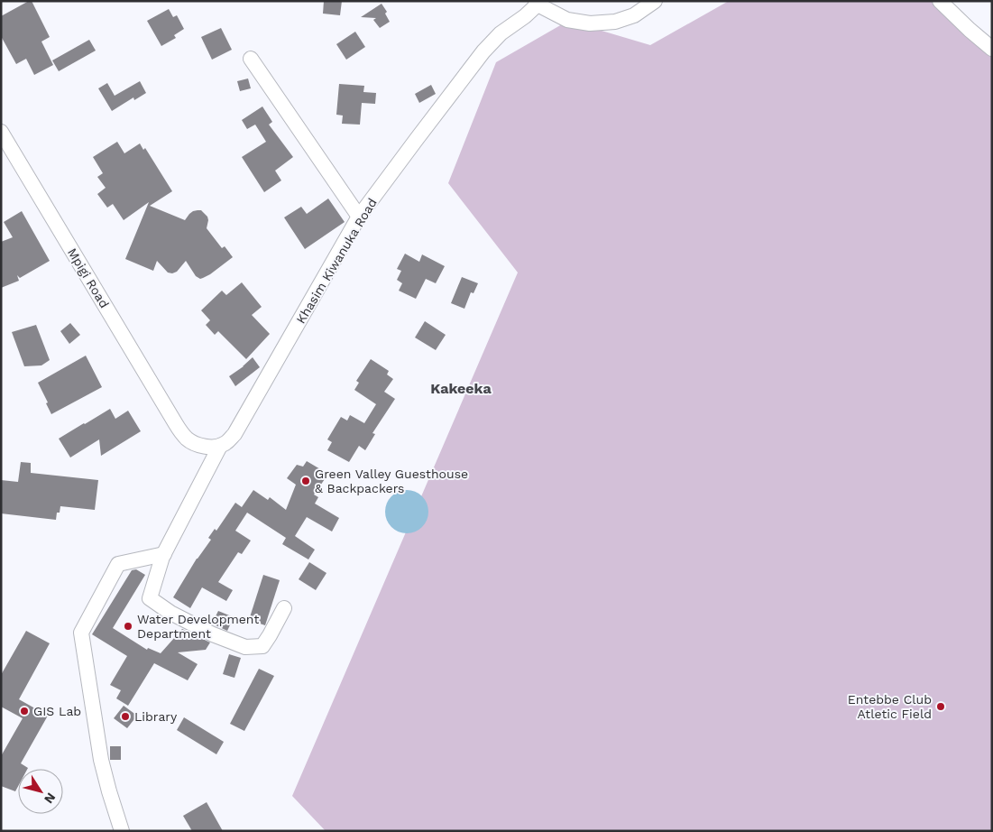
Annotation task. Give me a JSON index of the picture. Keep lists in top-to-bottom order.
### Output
{
  "streets": {
    "street": ["Khasim Kiwanuka Road", "Mpigi Road"]
  },
  "crossings": [
    ["Khasim Kiwanuka Road", "Mpigi Road"]
  ],
  "districts": ["Kakeeka"],
  "places": [
    "Green Valley Guesthouse & Backpackers",
    "Water Development Department",
    "Entebbe Club Atletic Field",
    "GIS Lab",
    "Library"
  ],
  "north": "bottom right"
}
